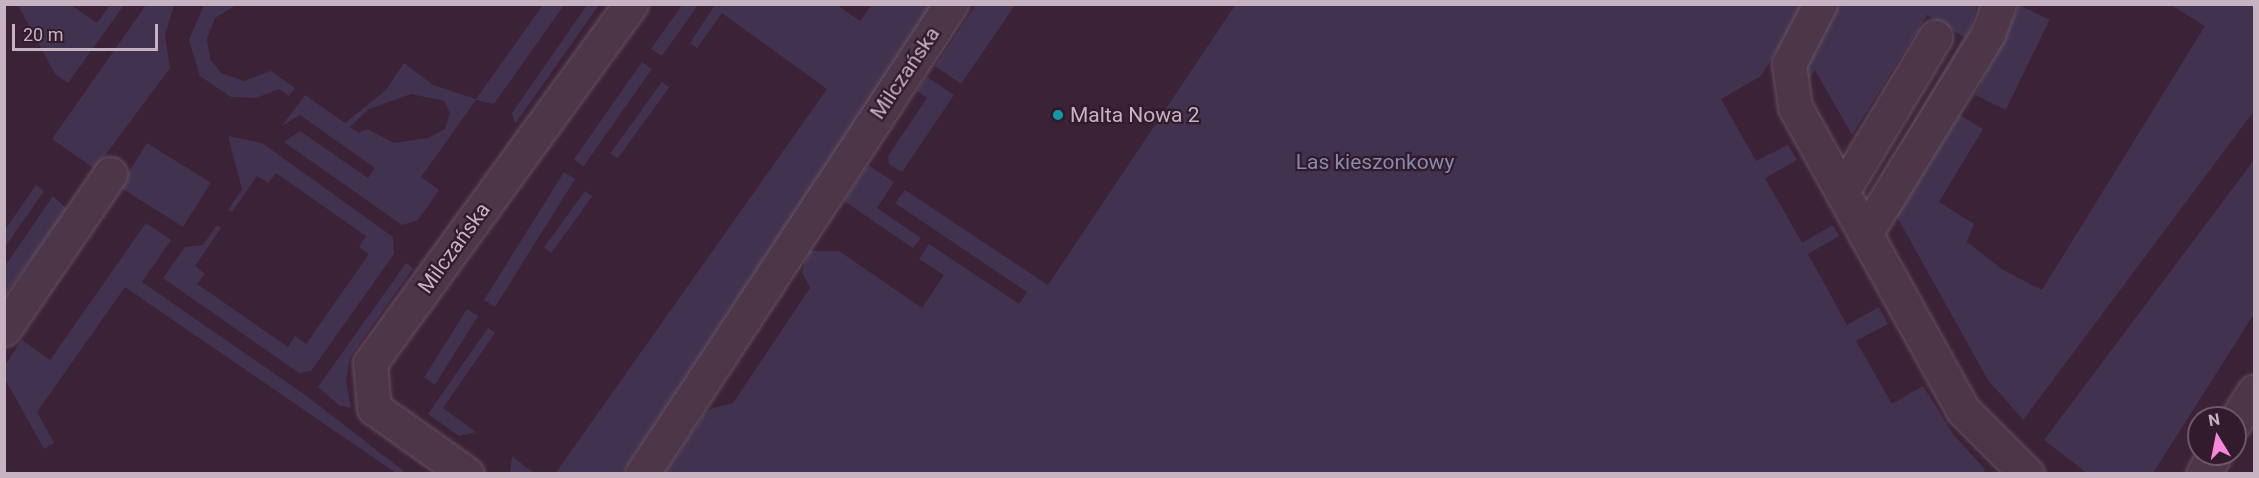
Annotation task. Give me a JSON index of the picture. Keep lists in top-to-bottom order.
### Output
{
  "streets": {
    "street": ["Milczańska"]
  },
  "parks": ["Las kieszonkowy"],
  "places": ["Malta Nowa 2"],
  "scale_bar": "20 m",
  "north": "top"
}
